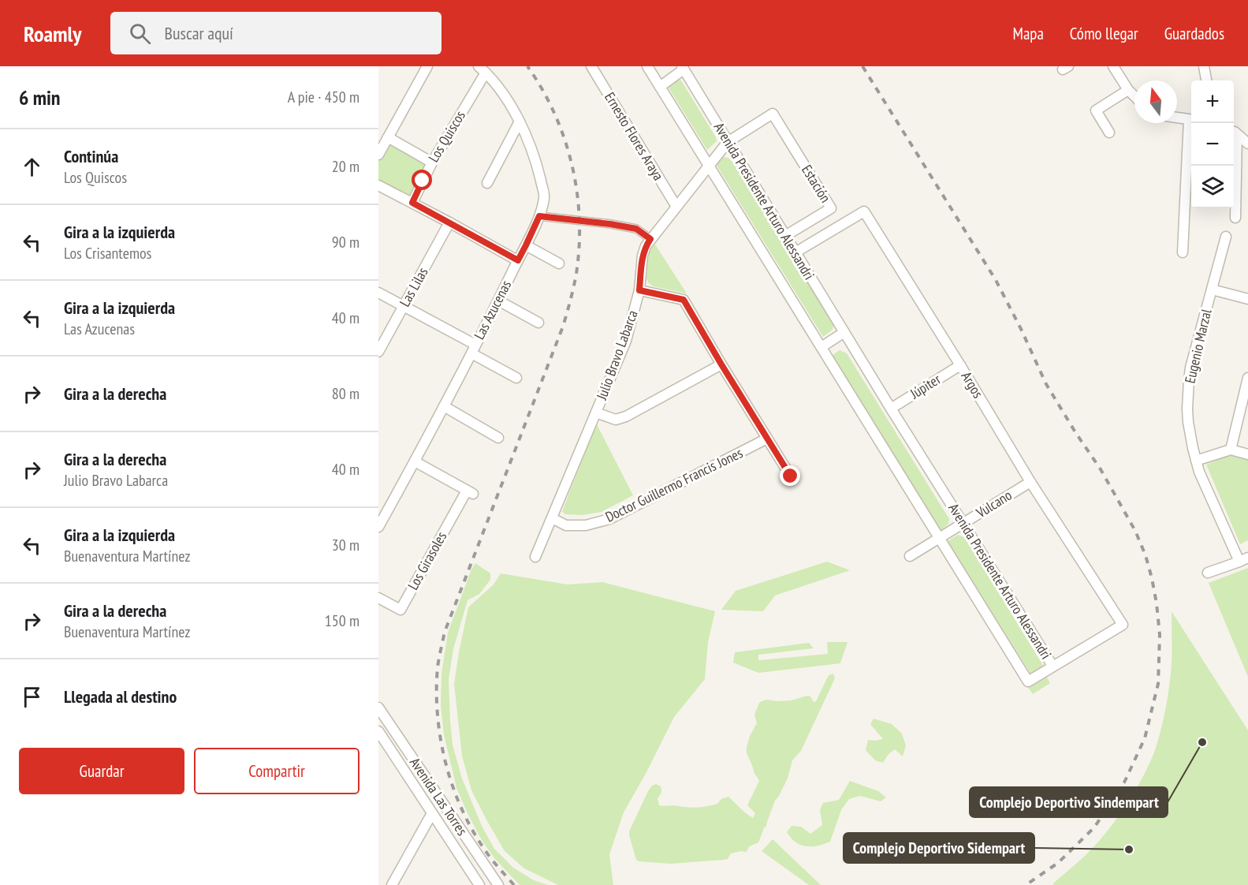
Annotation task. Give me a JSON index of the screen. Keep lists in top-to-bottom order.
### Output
{
  "streets": {
    "street": [
      "Los Quiscos",
      "Ernesto Flores Araya",
      "Estación",
      "Avenida Presidente Arturo Alessandri",
      "Las Lilas",
      "Las Azucenas",
      "Eugenio Marzal",
      "Julio Bravo Labarca",
      "Argos",
      "Júpiter",
      "Doctor Guillermo Francis Jones",
      "Vulcano",
      "Los Girasoles",
      "Avenida Las Torres"
    ]
  },
  "crossings": [
    ["Los Quiscos", "Las Azucenas"],
    ["Ernesto Flores Araya", "Julio Bravo Labarca"],
    ["Estación", "Avenida Presidente Arturo Alessandri"],
    ["Estación", "Julio Bravo Labarca"],
    ["Avenida Presidente Arturo Alessandri", "Julio Bravo Labarca"],
    ["Avenida Presidente Arturo Alessandri", "Argos"],
    ["Avenida Presidente Arturo Alessandri", "Júpiter"],
    ["Avenida Presidente Arturo Alessandri", "Vulcano"],
    ["Las Azucenas", "Los Girasoles"],
    ["Julio Bravo Labarca", "Doctor Guillermo Francis Jones"],
    ["Argos", "Júpiter"],
    ["Argos", "Vulcano"]
  ],
  "places": ["Complejo Deportivo Sindempart", "Complejo Deportivo Sidempart"],
  "north": "top",
  "page": {
    "header": "Roamly",
    "search": "Buscar aquí",
    "nav": ["Mapa", "Cómo llegar", "Guardados"],
    "heading": ["6 min", "A pie · 450 m"],
    "map_buttons": ["+", "−"],
    "list": [
      ["Continúa", "Los Quiscos", "20 m"],
      ["Gira a la izquierda", "Los Crisantemos", "90 m"],
      ["Gira a la izquierda", "Las Azucenas", "40 m"],
      ["Gira a la derecha", "80 m"],
      ["Gira a la derecha", "Julio Bravo Labarca", "40 m"],
      ["Gira a la izquierda", "Buenaventura Martínez", "30 m"],
      ["Gira a la derecha", "Buenaventura Martínez", "150 m"],
      "Llegada al destino"
    ],
    "buttons": ["Guardar", "Compartir"]
  }
}
